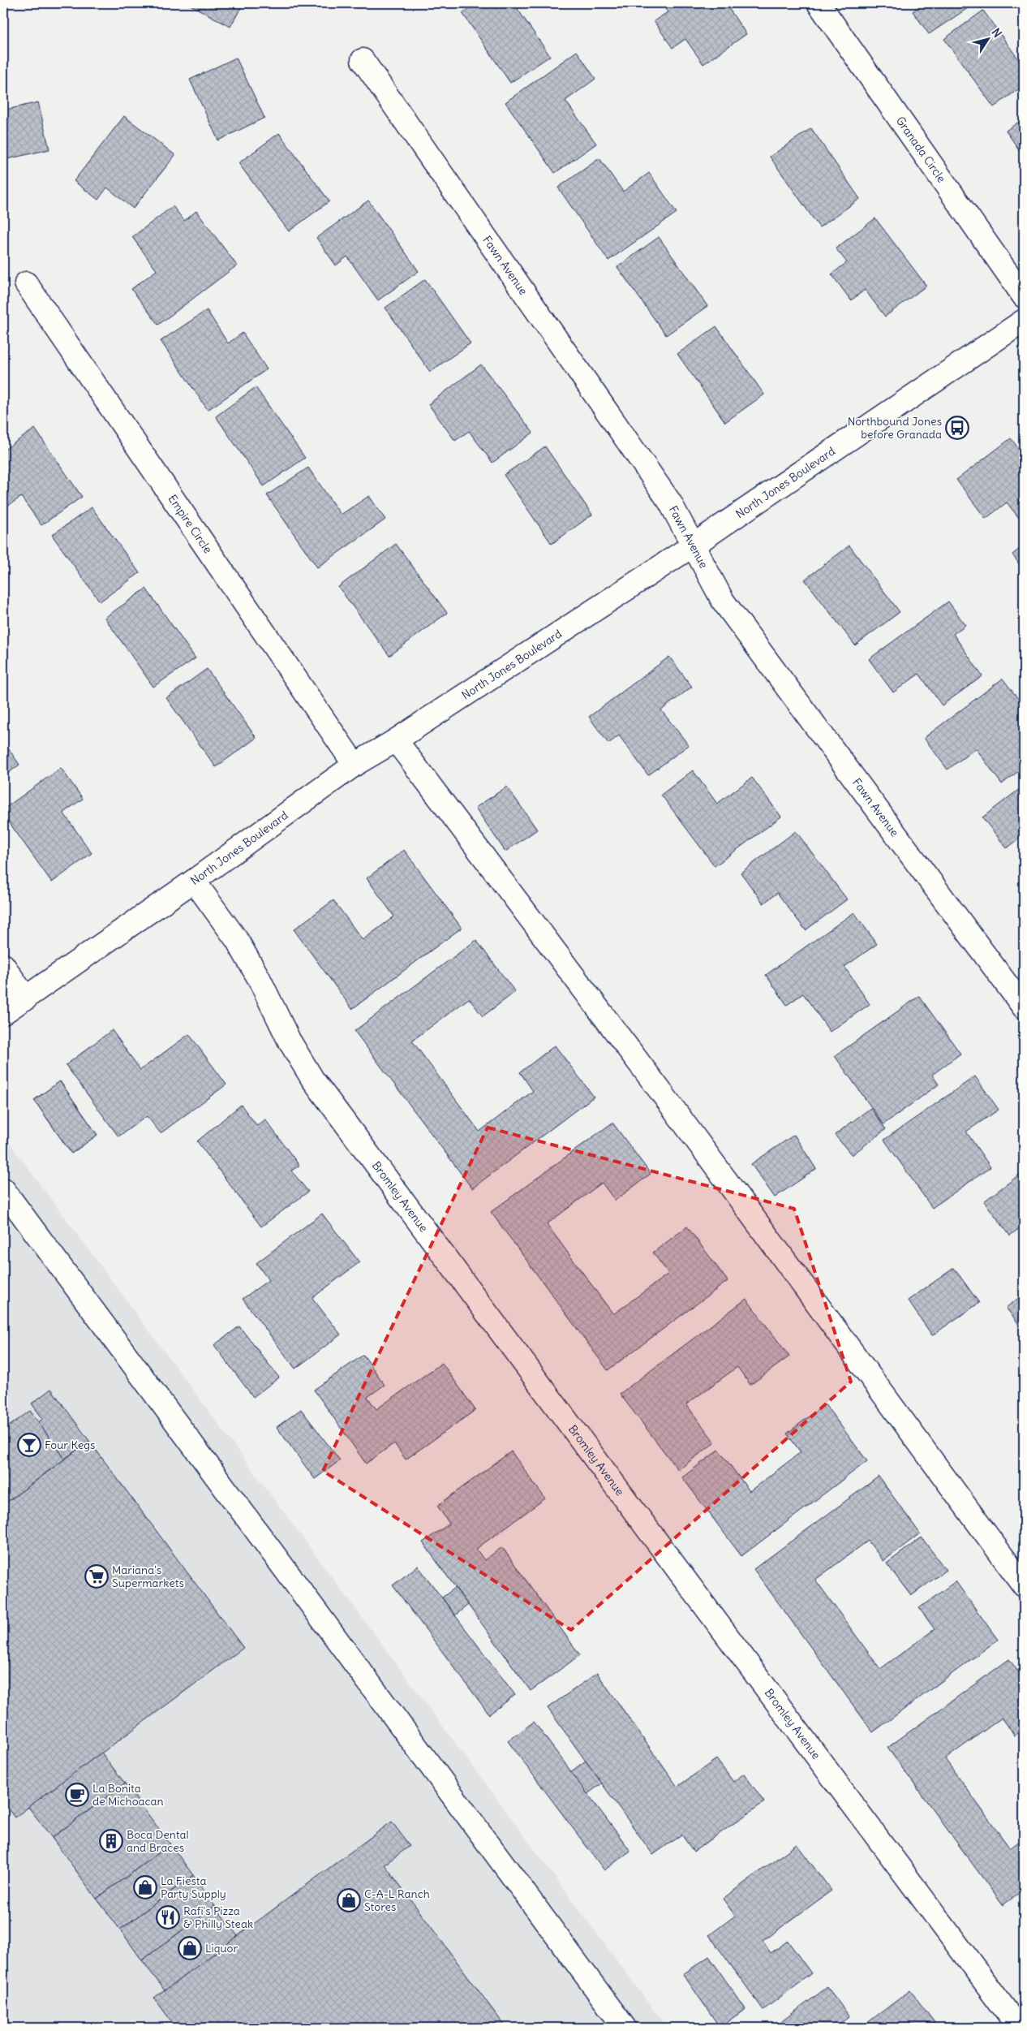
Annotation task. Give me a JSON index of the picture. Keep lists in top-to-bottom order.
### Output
{
  "streets": {
    "street": [
      "Granada Circle",
      "Fawn Avenue",
      "North Jones Boulevard",
      "Empire Circle",
      "Bromley Avenue"
    ]
  },
  "crossings": [
    ["Fawn Avenue", "North Jones Boulevard"],
    ["North Jones Boulevard", "Empire Circle"],
    ["North Jones Boulevard", "Bromley Avenue"]
  ],
  "places": {
    "bus stop": ["Northbound Jones before Granada"],
    "bar": ["Four Kegs"],
    "supermarket": ["Mariana's Supermarkets"],
    "cafe": ["La Bonita de Michoacan"],
    "building": ["Boca Dental and Braces"],
    "shop": ["La Fiesta Party Supply", "C-A-L Ranch Stores", "Liquor"],
    "restaurant": ["Rafi's Pizza & Philly Steak"]
  },
  "north": "top right"
}
